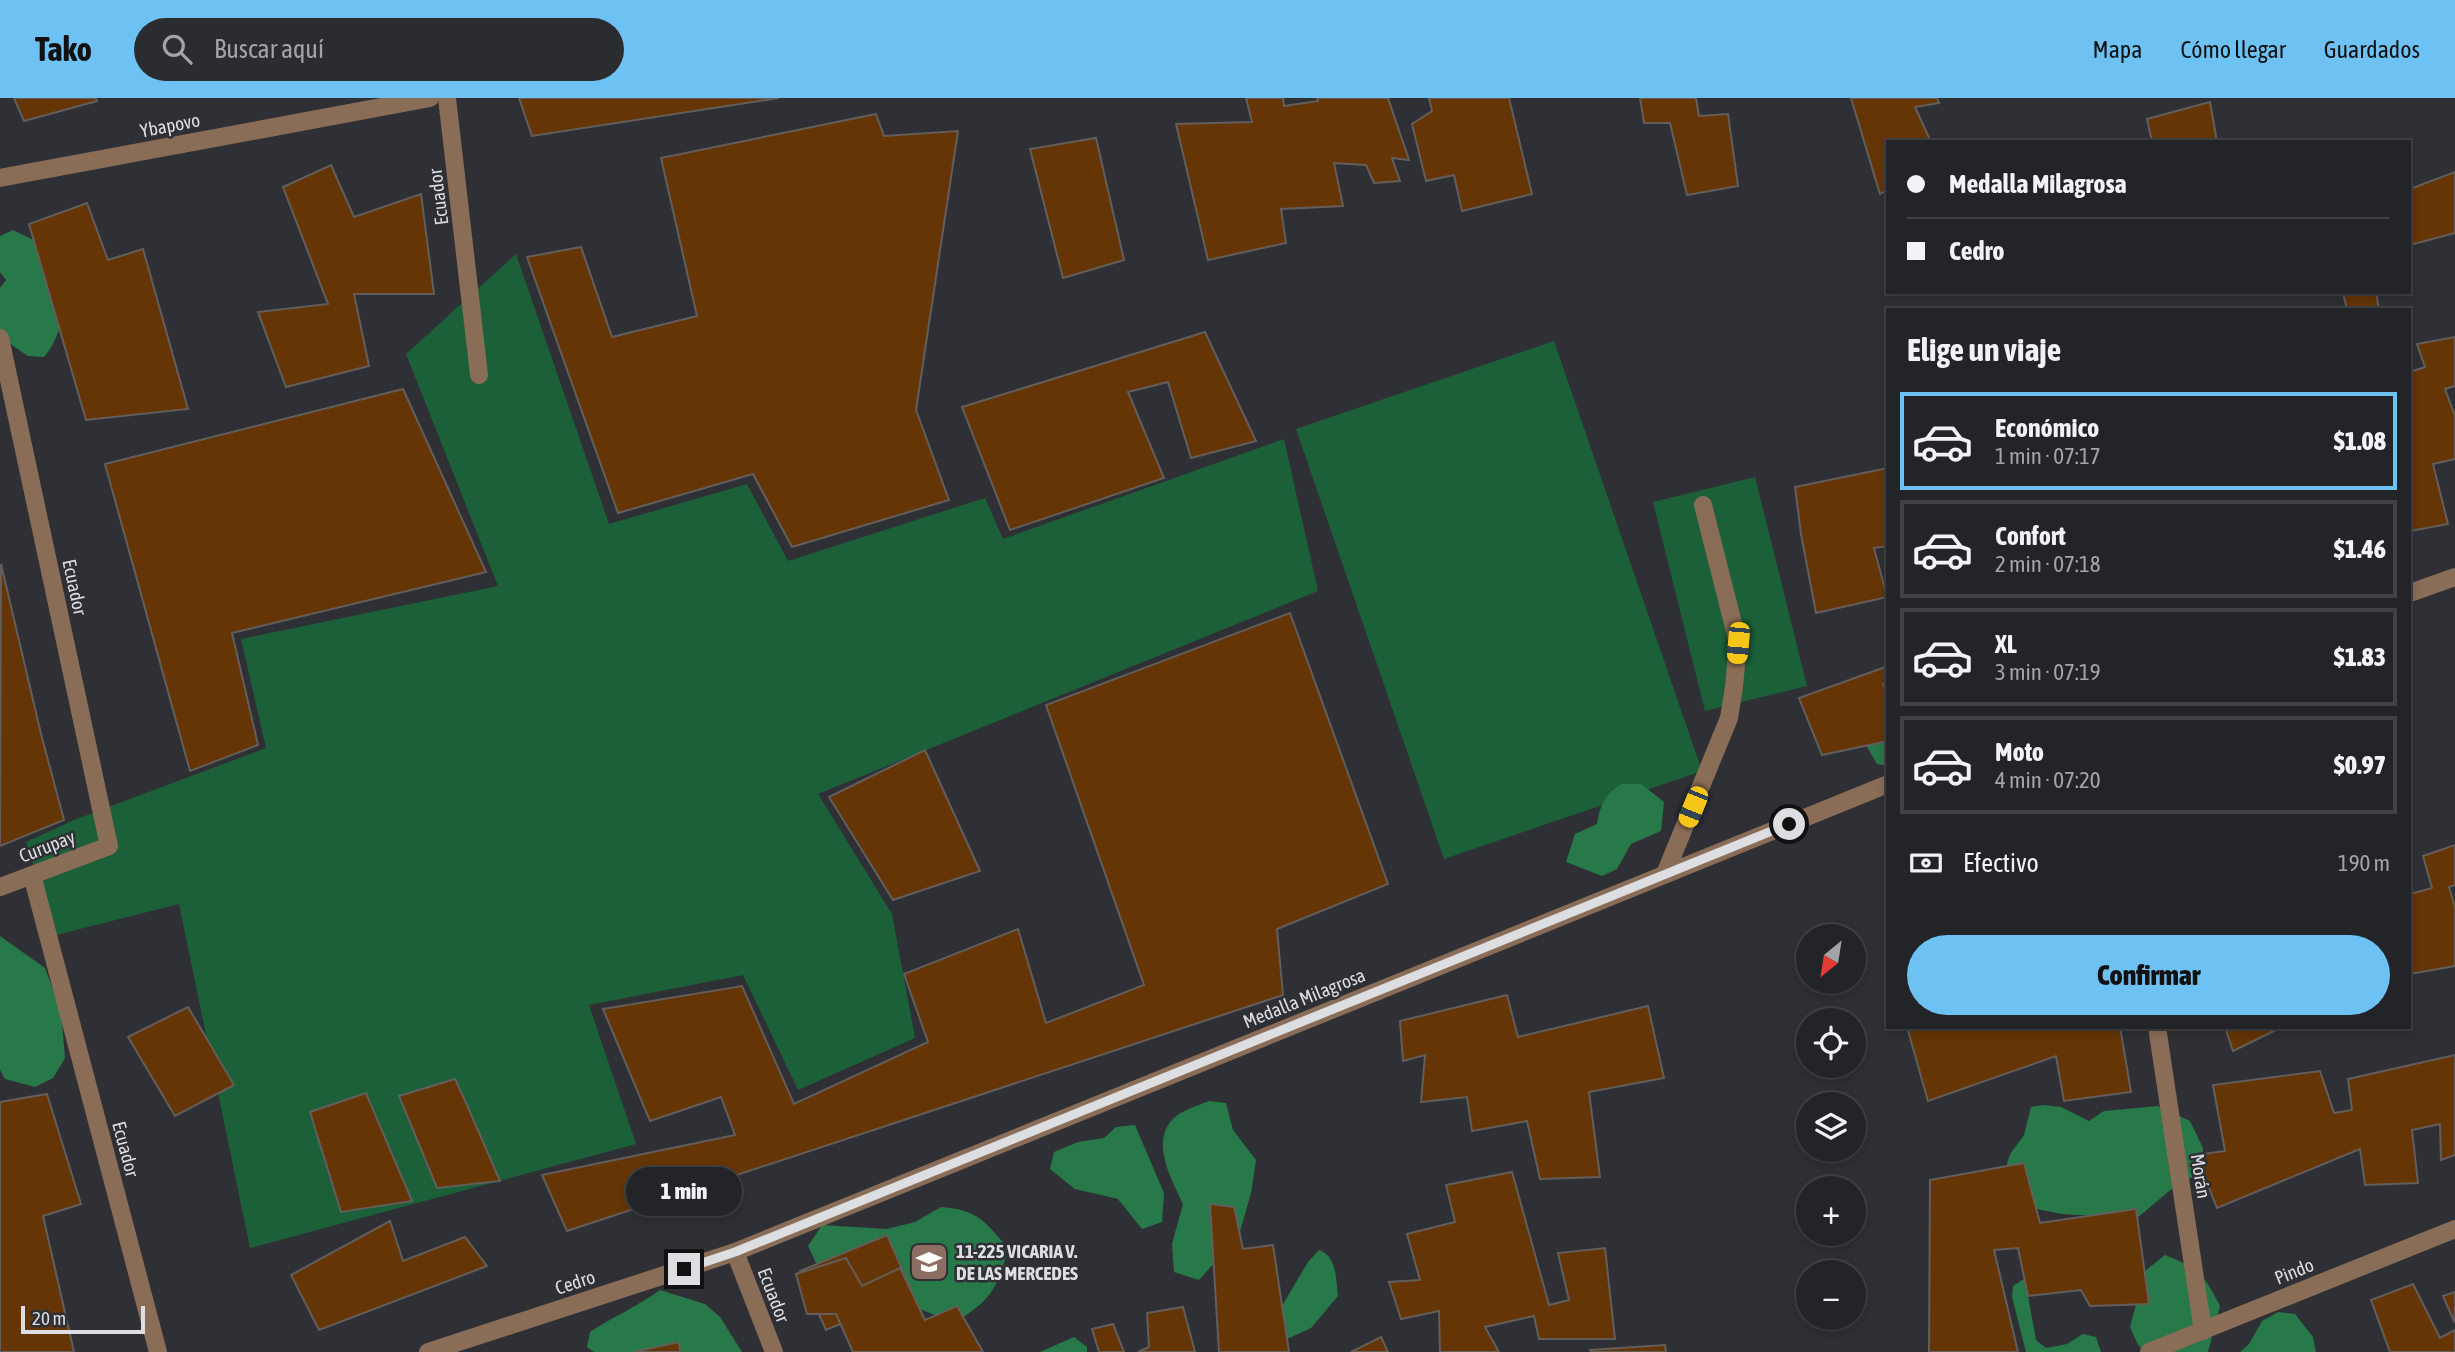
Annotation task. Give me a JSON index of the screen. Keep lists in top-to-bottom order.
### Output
{
  "streets": {
    "street": [
      "Ybapovo",
      "Ecuador",
      "Curupay",
      "Medalla Milagrosa",
      "Morán",
      "Pindo",
      "Cedro"
    ]
  },
  "crossings": [
    ["Ecuador", "Curupay"],
    ["Ecuador", "Medalla Milagrosa"],
    ["Ecuador", "Cedro"],
    ["Medalla Milagrosa", "Cedro"],
    ["Morán", "Pindo"]
  ],
  "places": {
    "school or university": ["11-225 VICARIA V. DE LAS MERCEDES"]
  },
  "scale_bar": "20 m",
  "north": "bottom left",
  "page": {
    "header": "Tako",
    "search": "Buscar aquí",
    "nav": ["Mapa", "Cómo llegar", "Guardados"],
    "banner": ["Medalla Milagrosa", "Cedro"],
    "heading": "Elige un viaje",
    "list": [
      {
        "name": "Económico",
        "note": "1 min · 07:17",
        "value": "$1.08"
      },
      {
        "name": "Confort",
        "note": "2 min · 07:18",
        "value": "$1.46"
      },
      {
        "name": "XL",
        "note": "3 min · 07:19",
        "value": "$1.83"
      },
      {
        "name": "Moto",
        "note": "4 min · 07:20",
        "value": "$0.97"
      }
    ],
    "pay": ["Efectivo", "190 m"],
    "buttons": "Confirmar",
    "map_buttons": ["+", "−"],
    "bubble": "1 min",
    "scale": "20 m"
  }
}
